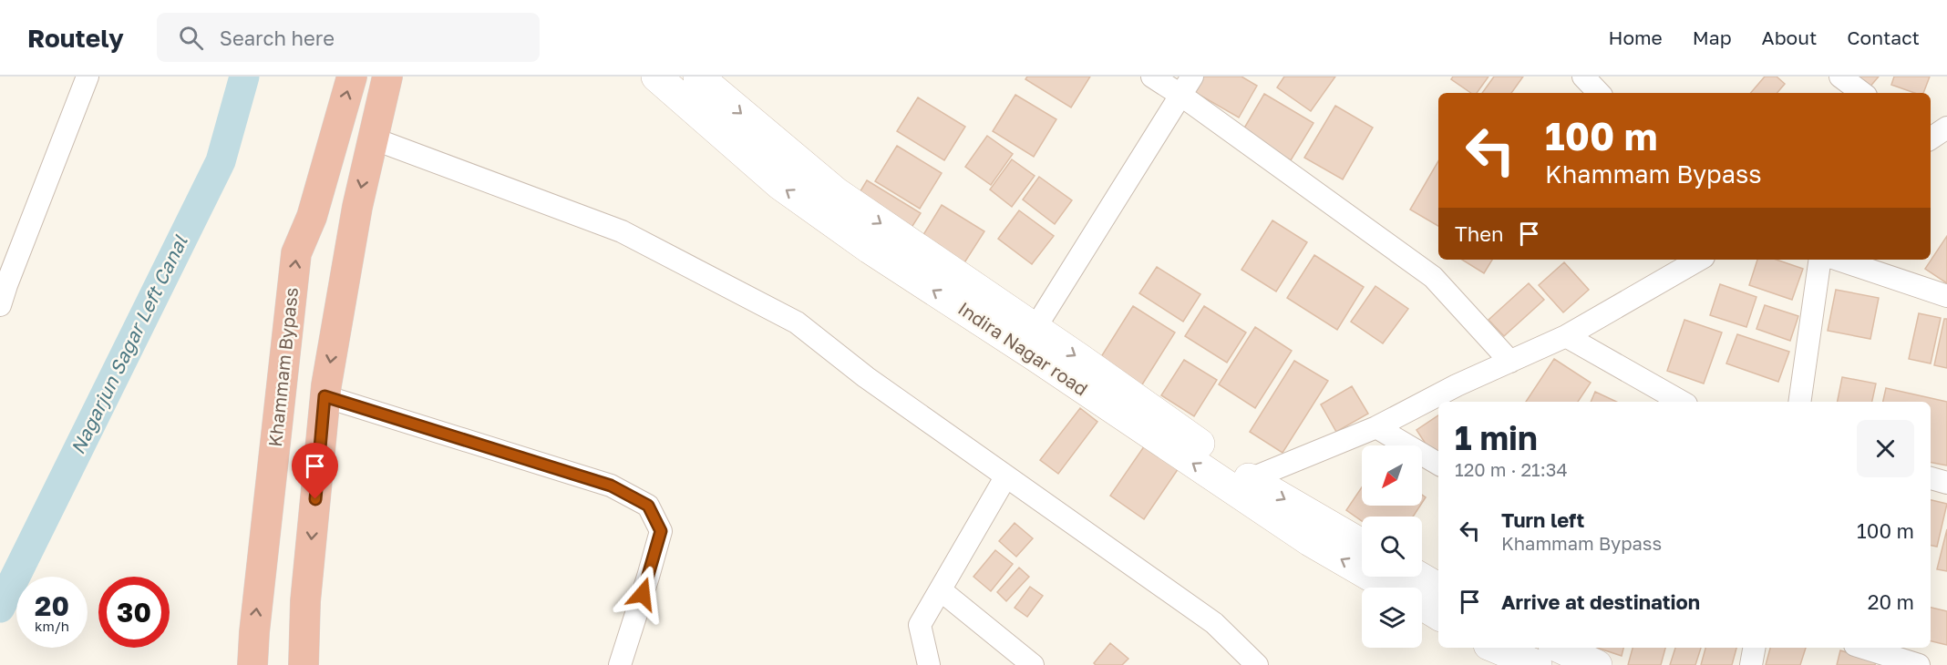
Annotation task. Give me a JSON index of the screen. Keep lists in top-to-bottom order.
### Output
{
  "streets": {
    "highway": ["Khammam Bypass"],
    "street": ["Indira Nagar road"]
  },
  "water": ["Nagarjun Sagar Left Canal"],
  "north": "bottom left",
  "page": {
    "header": "Routely",
    "search": "Search here",
    "nav": [
      "Home",
      "Map",
      "About",
      "Contact"
    ],
    "turn": ["100 m", "Khammam Bypass"],
    "then": "Then",
    "heading": ["1 min", "120 m · 21:34"],
    "list": [
      {
        "name": "Turn left",
        "note": "Khammam Bypass",
        "value": "100 m"
      },
      {
        "name": "Arrive at destination",
        "value": "20 m"
      }
    ],
    "speed": "20 km/h",
    "limit": "30"
  }
}
